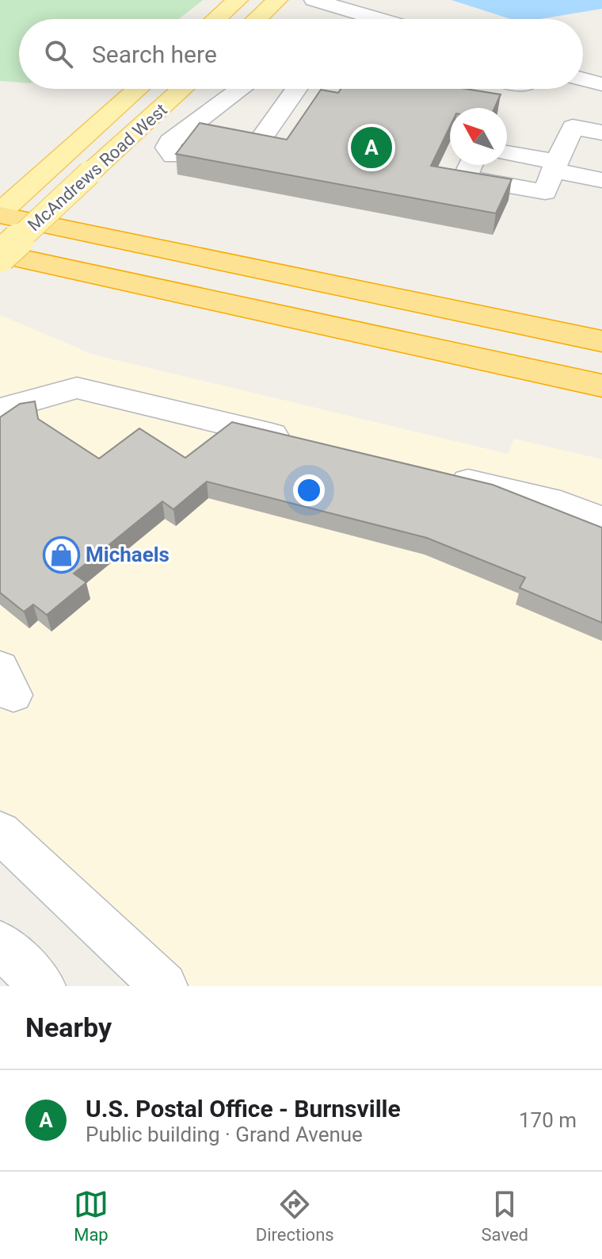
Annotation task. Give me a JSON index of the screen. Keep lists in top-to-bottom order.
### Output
{
  "streets": {
    "main road": ["McAndrews Road West"]
  },
  "places": {
    "shop": ["Michaels"]
  },
  "north": "top left",
  "page": {
    "search": "Search here",
    "pins": "A",
    "heading": "Nearby",
    "list": [
      {
        "mark": "A",
        "name": "U.S. Postal Office - Burnsville",
        "note": "Public building · Grand Avenue",
        "value": "170 m"
      }
    ],
    "nav": ["Map", "Directions", "Saved"]
  }
}
